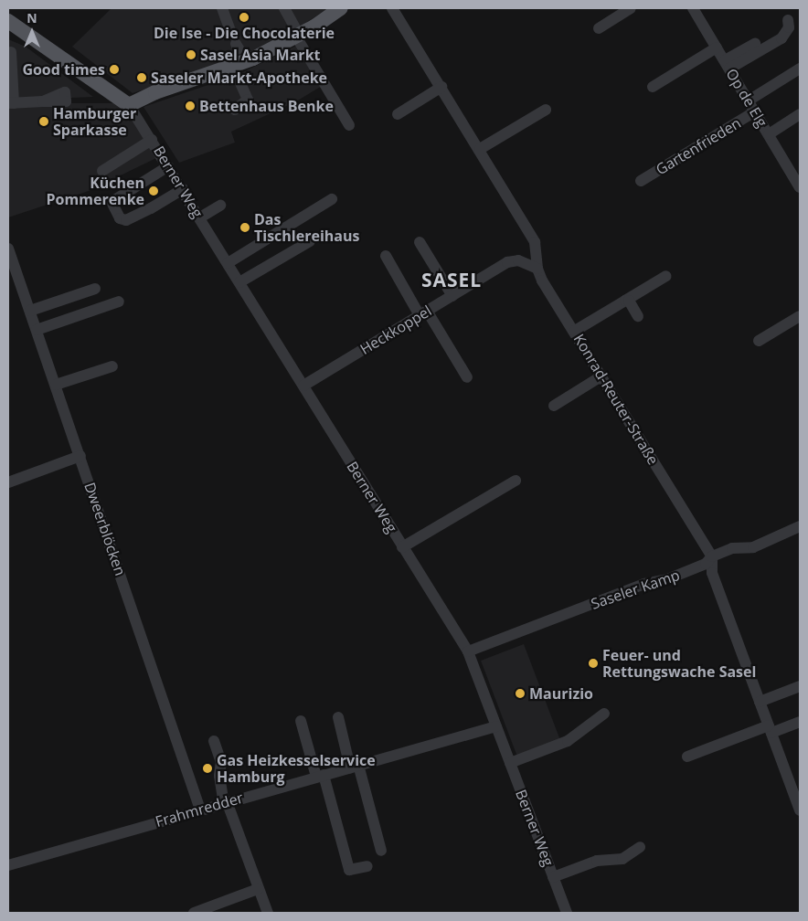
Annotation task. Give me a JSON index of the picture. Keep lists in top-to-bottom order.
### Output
{
  "streets": {
    "street": [
      "Op de Elg",
      "Gartenfrieden",
      "Berner Weg",
      "Heckkoppel",
      "Konrad-Reuter-Straße",
      "Dweerblöcken",
      "Saseler Kamp",
      "Frahmredder"
    ]
  },
  "crossings": [
    ["Op de Elg", "Gartenfrieden"],
    ["Berner Weg", "Heckkoppel"],
    ["Berner Weg", "Saseler Kamp"],
    ["Berner Weg", "Frahmredder"],
    ["Heckkoppel", "Konrad-Reuter-Straße"],
    ["Konrad-Reuter-Straße", "Saseler Kamp"],
    ["Dweerblöcken", "Frahmredder"]
  ],
  "districts": ["SASEL"],
  "places": [
    "Die Ise - Die Chocolaterie",
    "Sasel Asia Markt",
    "Good times",
    "Saseler Markt-Apotheke",
    "Bettenhaus Benke",
    "Hamburger Sparkasse",
    "Küchen Pommerenke",
    "Das Tischlereihaus",
    "Feuer- und Rettungswache Sasel",
    "Maurizio",
    "Gas Heizkesselservice Hamburg"
  ],
  "north": "top"
}
